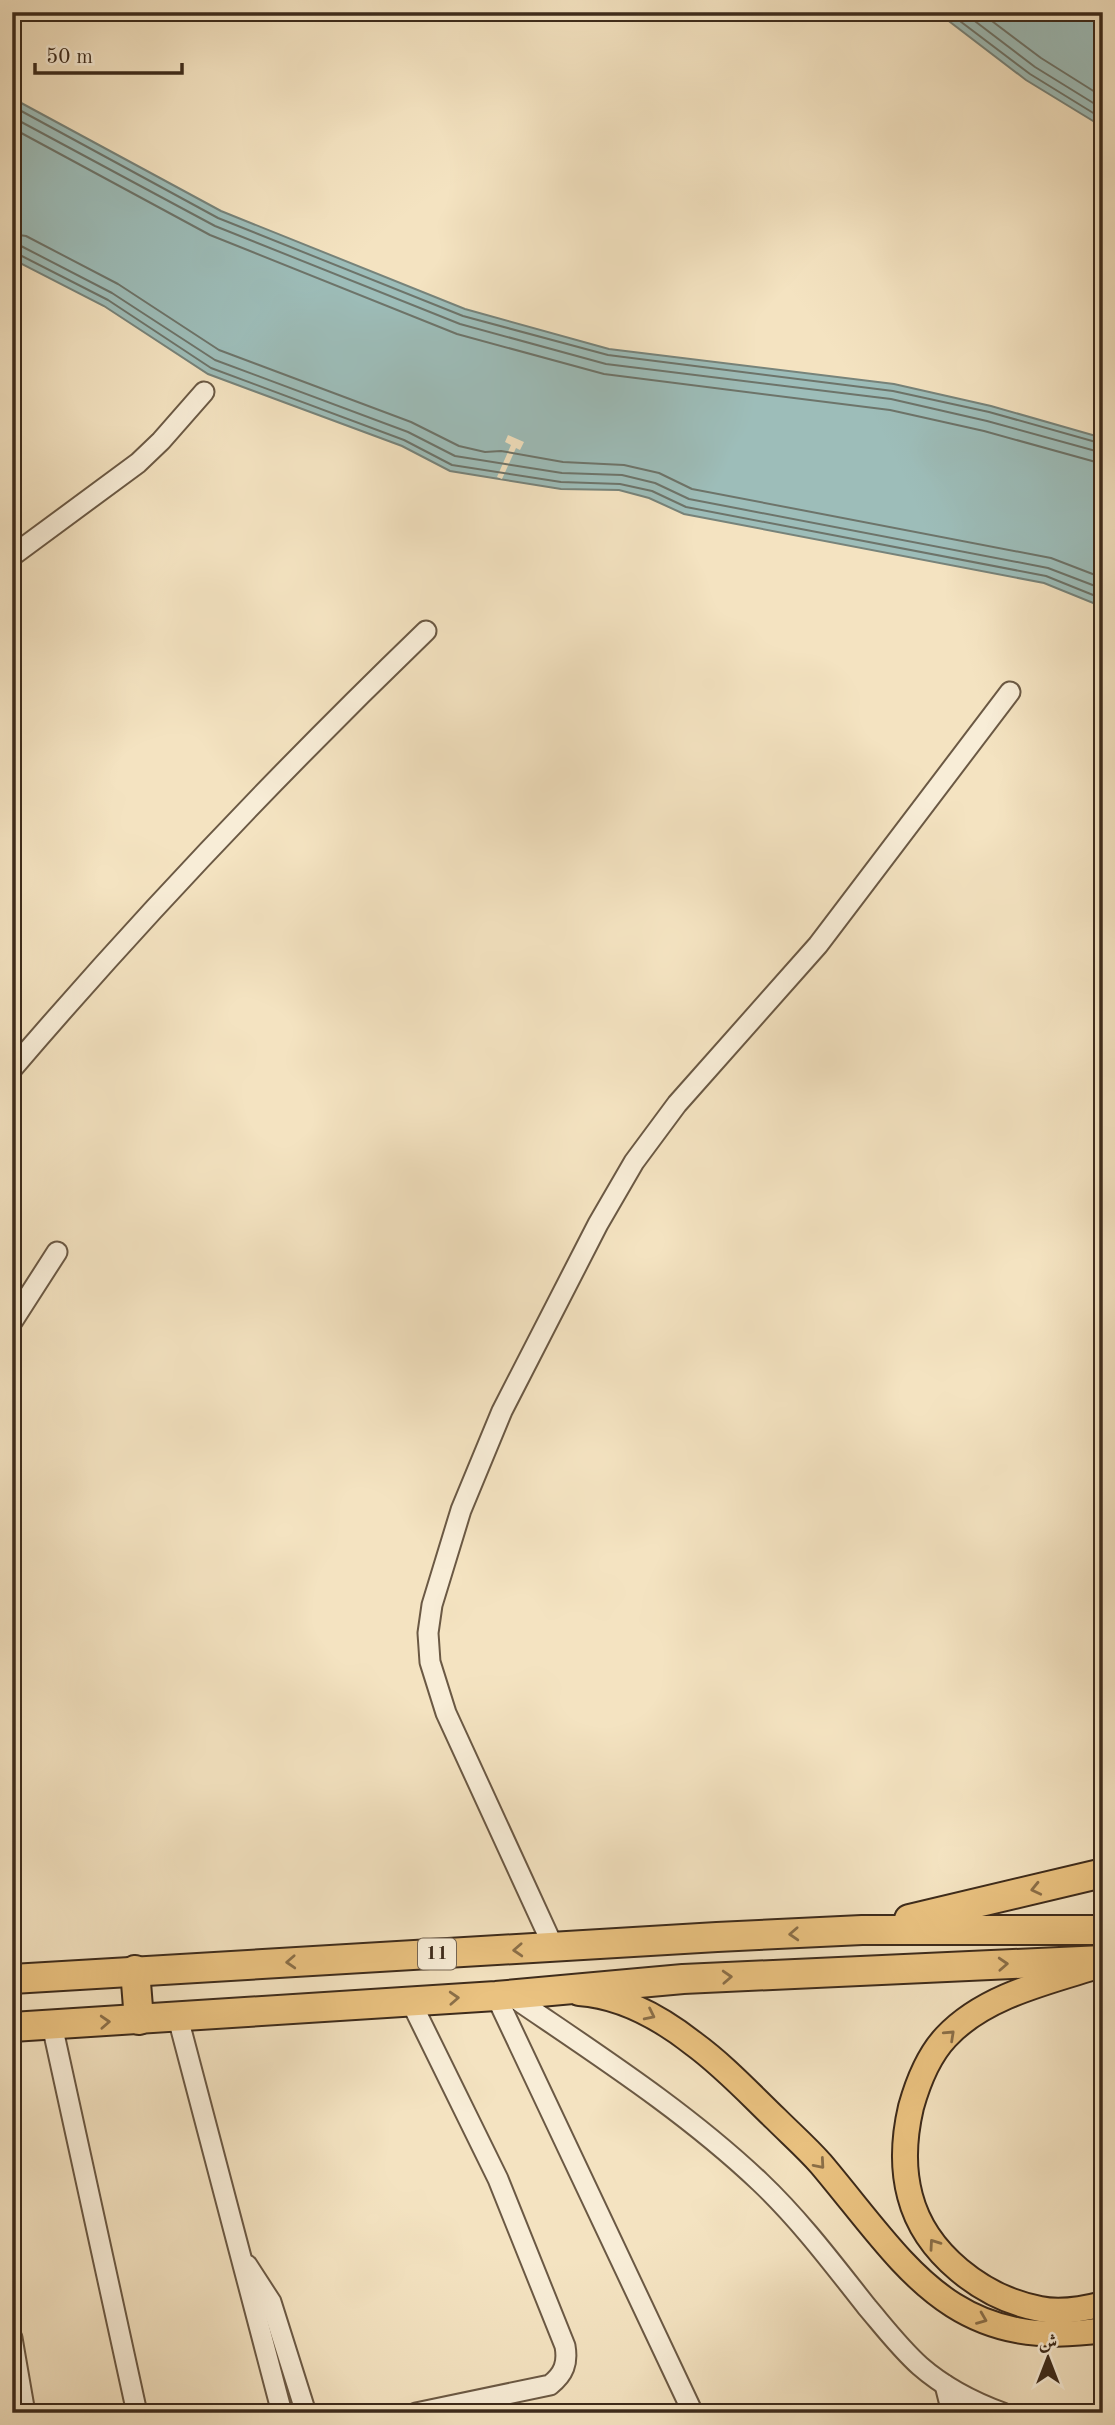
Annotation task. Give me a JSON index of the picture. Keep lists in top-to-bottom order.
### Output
{
  "streets": {
    "highway": ["11"]
  },
  "scale_bar": "50 m",
  "north": "top"
}
